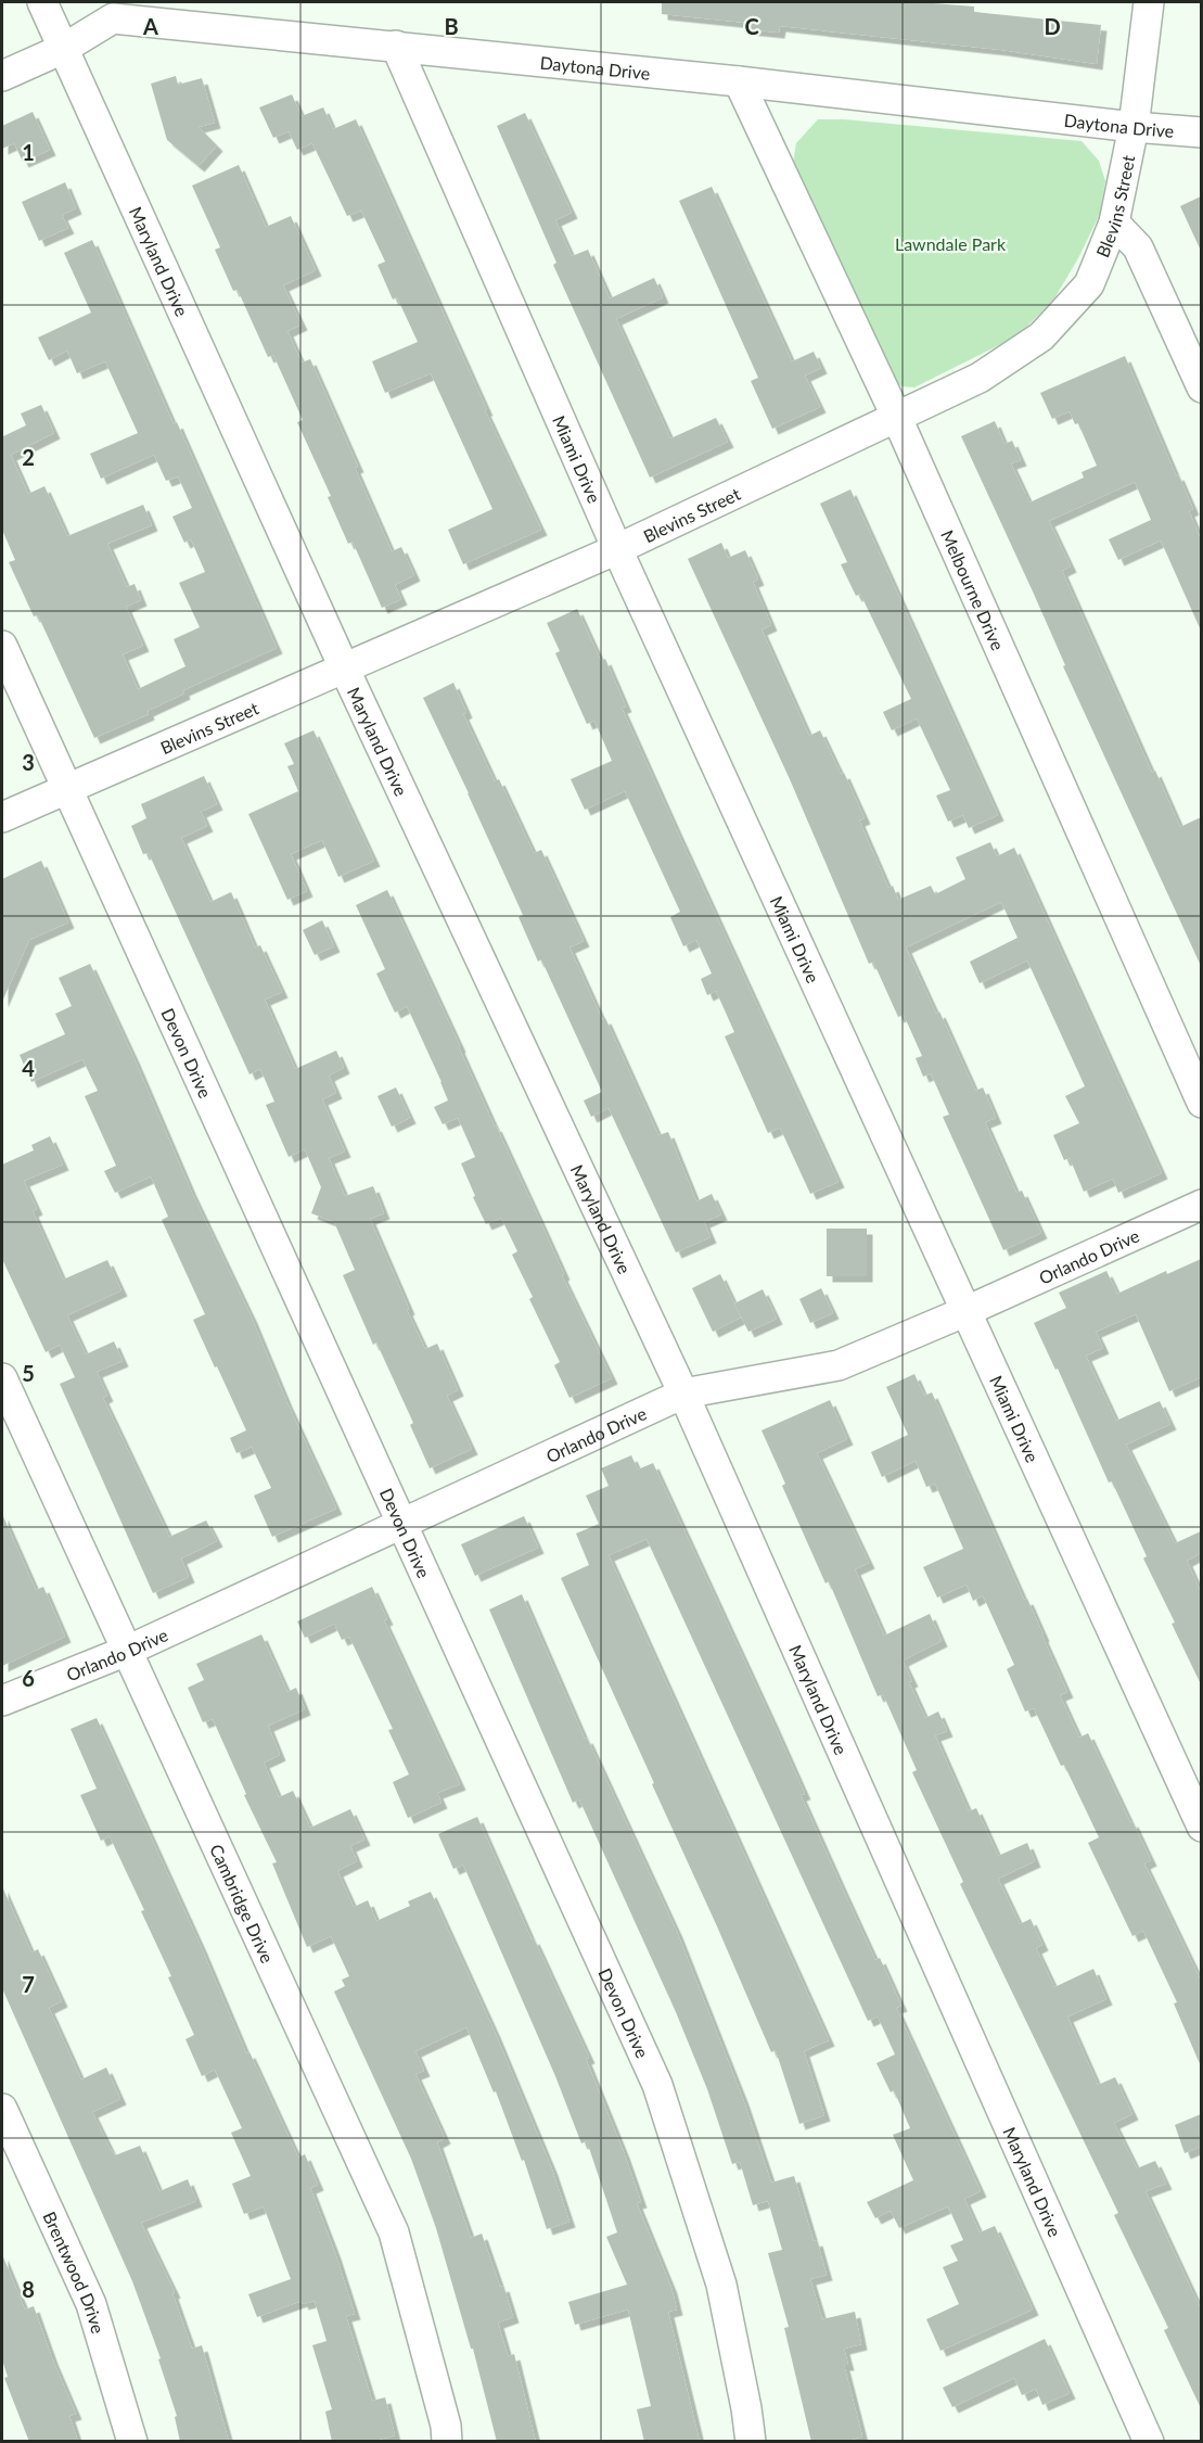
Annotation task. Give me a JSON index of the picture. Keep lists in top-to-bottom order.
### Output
{
  "streets": {
    "street": [
      "Daytona Drive",
      "Blevins Street",
      "Maryland Drive",
      "Miami Drive",
      "Melbourne Drive",
      "Devon Drive",
      "Orlando Drive",
      "Cambridge Drive",
      "Brentwood Drive"
    ]
  },
  "crossings": [
    ["Daytona Drive", "Blevins Street"],
    ["Daytona Drive", "Maryland Drive"],
    ["Daytona Drive", "Miami Drive"],
    ["Daytona Drive", "Melbourne Drive"],
    ["Blevins Street", "Maryland Drive"],
    ["Blevins Street", "Miami Drive"],
    ["Blevins Street", "Melbourne Drive"],
    ["Blevins Street", "Devon Drive"],
    ["Maryland Drive", "Orlando Drive"],
    ["Miami Drive", "Orlando Drive"],
    ["Devon Drive", "Orlando Drive"],
    ["Orlando Drive", "Cambridge Drive"]
  ],
  "parks": ["Lawndale Park"],
  "grid": {
    "columns": [
      "A",
      "B",
      "C",
      "D"
    ],
    "rows": [
      "1",
      "2",
      "3",
      "4",
      "5",
      "6",
      "7",
      "8"
    ]
  }
}
